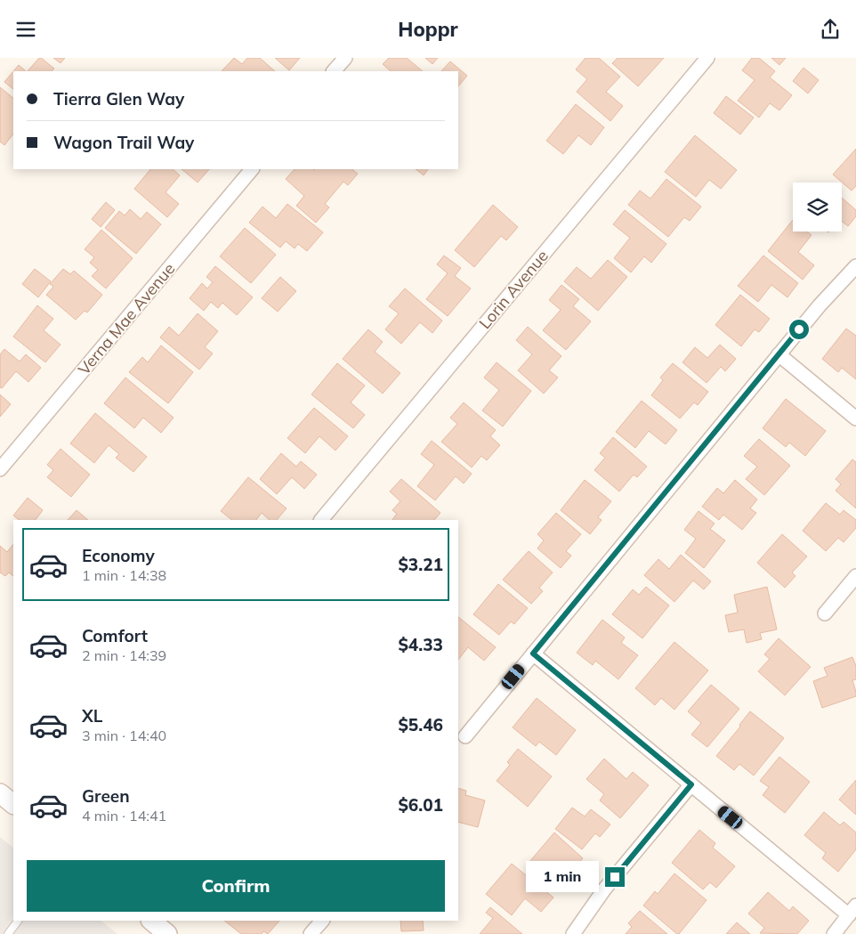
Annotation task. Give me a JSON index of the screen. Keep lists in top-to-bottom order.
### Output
{
  "streets": {
    "street": ["Lorin Avenue", "Verna Mae Avenue"]
  },
  "page": {
    "header": "Hoppr",
    "banner": ["Tierra Glen Way", "Wagon Trail Way"],
    "list": [
      {
        "name": "Economy",
        "note": "1 min · 14:38",
        "value": "$3.21"
      },
      {
        "name": "Comfort",
        "note": "2 min · 14:39",
        "value": "$4.33"
      },
      {
        "name": "XL",
        "note": "3 min · 14:40",
        "value": "$5.46"
      },
      {
        "name": "Green",
        "note": "4 min · 14:41",
        "value": "$6.01"
      }
    ],
    "buttons": "Confirm",
    "bubble": "1 min"
  }
}
